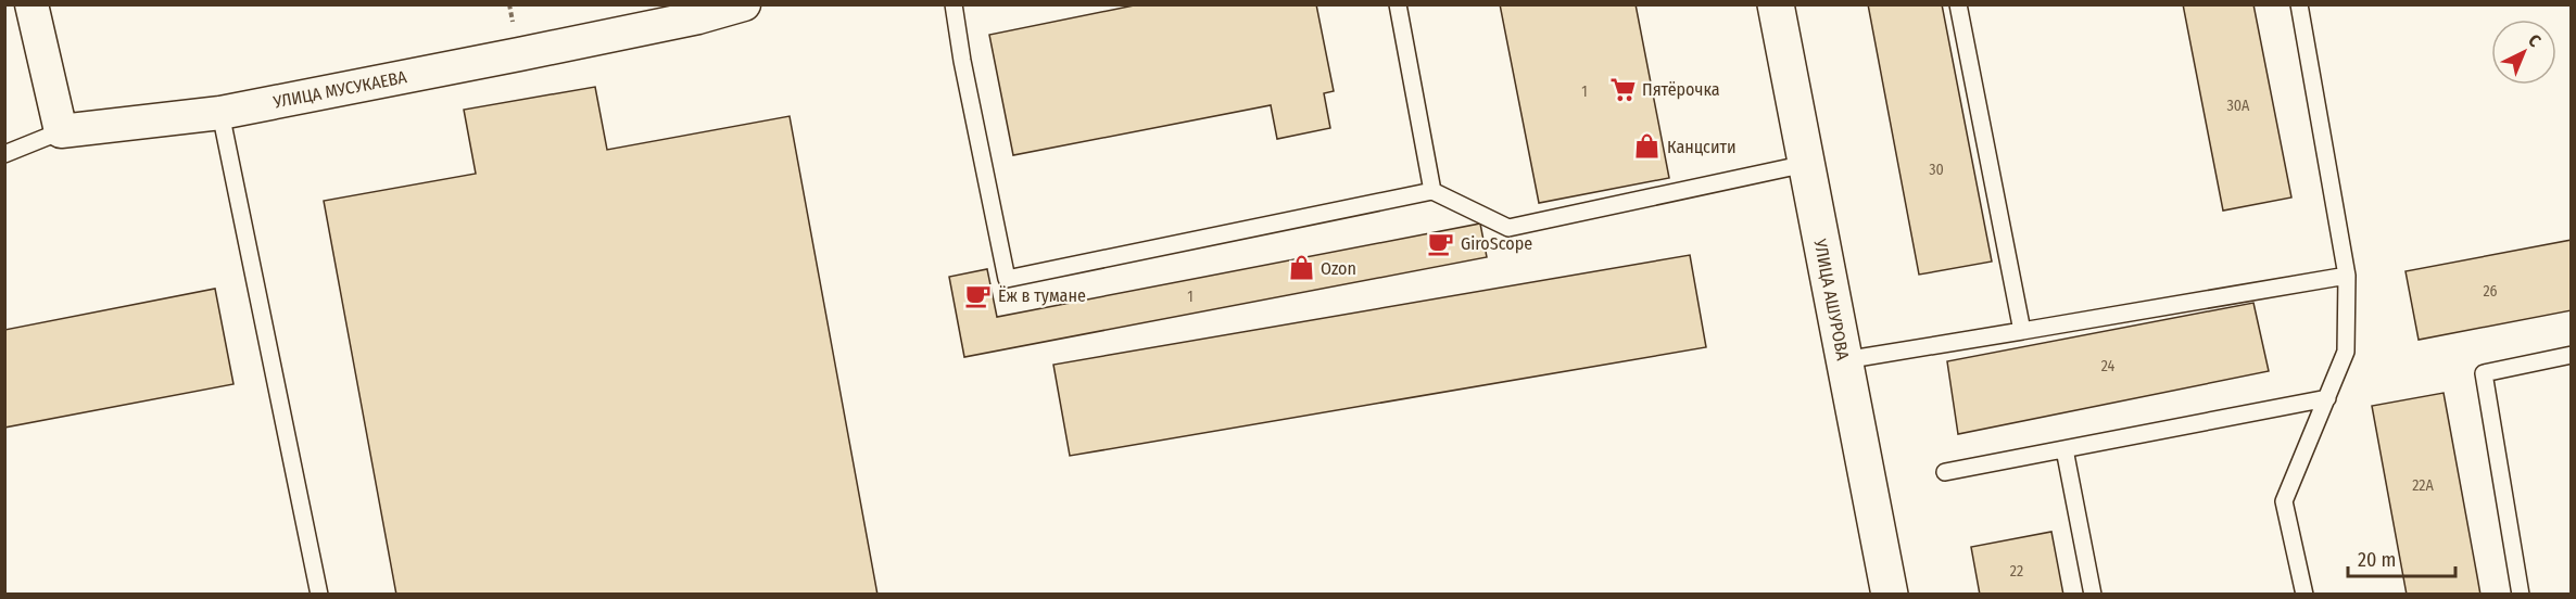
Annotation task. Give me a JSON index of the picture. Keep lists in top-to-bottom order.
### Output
{
  "streets": {
    "street": ["УЛИЦА МУСУКАЕВА", "УЛИЦА АШУРОВА"]
  },
  "places": {
    "supermarket": ["Пятёрочка"],
    "shop": ["Канцсити", "Ozon"],
    "cafe": ["GiroScope", "Ёж в тумане"]
  },
  "house_numbers": [
    "1",
    "30А",
    "30",
    "26",
    "1",
    "24",
    "22А",
    "22"
  ],
  "scale_bar": "20 m",
  "north": "top right"
}
